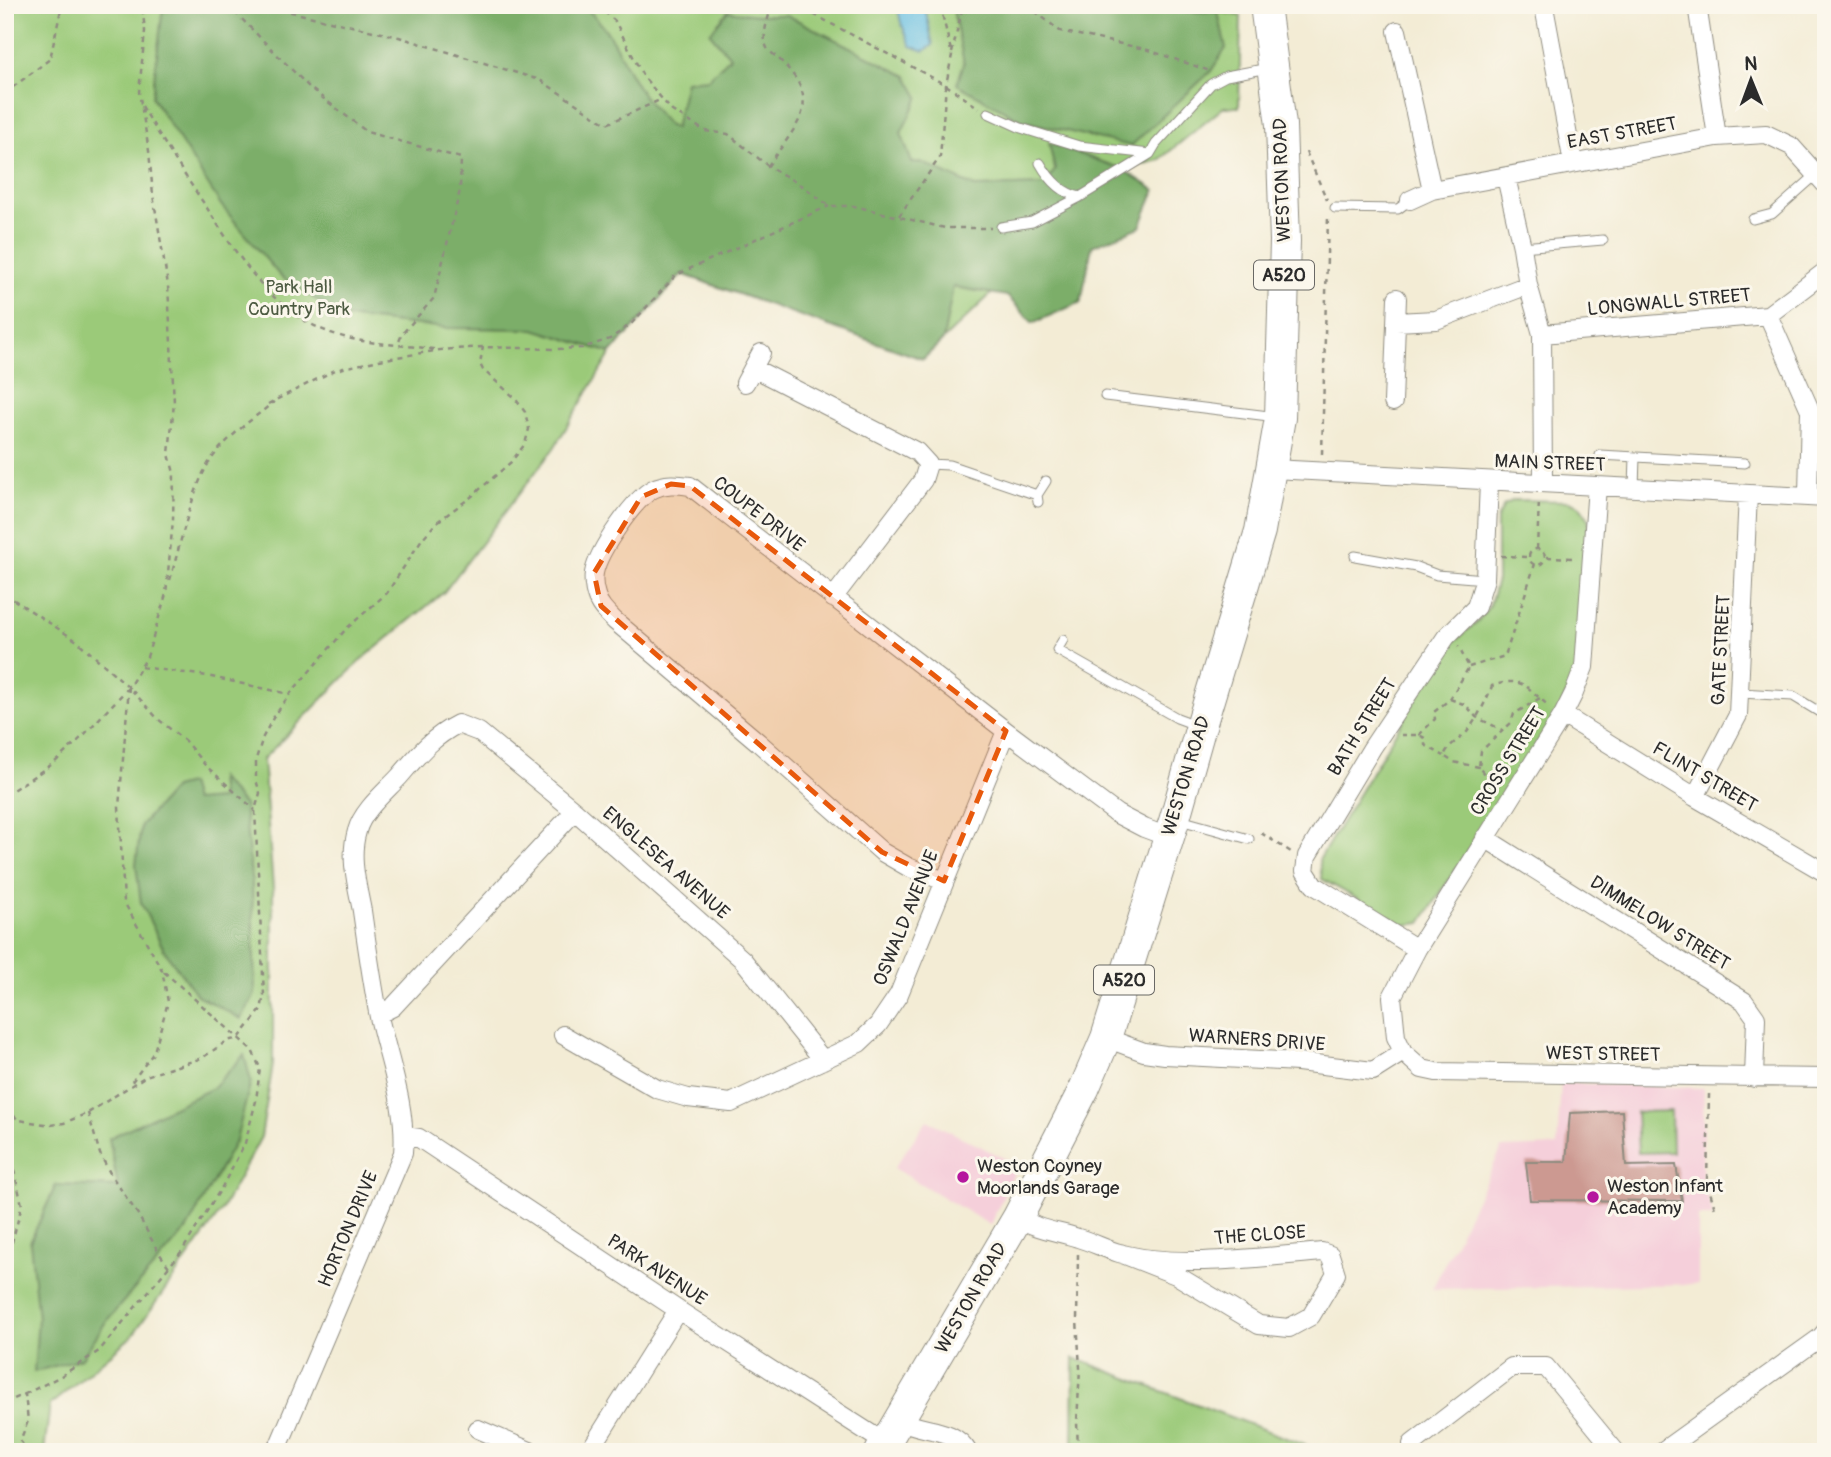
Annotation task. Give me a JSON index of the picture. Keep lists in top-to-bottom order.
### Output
{
  "streets": {
    "highway": ["WESTON ROAD", "A520"],
    "street": [
      "EAST STREET",
      "LONGWALL STREET",
      "MAIN STREET",
      "COUPE DRIVE",
      "GATE STREET",
      "BATH STREET",
      "CROSS STREET",
      "FLINT STREET",
      "ENGLESEA AVENUE",
      "OSWALD AVENUE",
      "DIMMELOW STREET",
      "WARNERS DRIVE",
      "WEST STREET",
      "HORTON DRIVE",
      "THE CLOSE",
      "PARK AVENUE"
    ]
  },
  "crossings": [
    ["WESTON ROAD", "A520"],
    ["WESTON ROAD", "MAIN STREET"],
    ["WESTON ROAD", "COUPE DRIVE"],
    ["WESTON ROAD", "WARNERS DRIVE"],
    ["WESTON ROAD", "THE CLOSE"],
    ["WESTON ROAD", "PARK AVENUE"],
    ["MAIN STREET", "GATE STREET"],
    ["MAIN STREET", "BATH STREET"],
    ["MAIN STREET", "CROSS STREET"],
    ["COUPE DRIVE", "OSWALD AVENUE"],
    ["GATE STREET", "FLINT STREET"],
    ["BATH STREET", "CROSS STREET"],
    ["CROSS STREET", "FLINT STREET"],
    ["CROSS STREET", "DIMMELOW STREET"],
    ["CROSS STREET", "WARNERS DRIVE"],
    ["CROSS STREET", "WEST STREET"],
    ["ENGLESEA AVENUE", "OSWALD AVENUE"],
    ["ENGLESEA AVENUE", "HORTON DRIVE"],
    ["DIMMELOW STREET", "WEST STREET"],
    ["WARNERS DRIVE", "WEST STREET"],
    ["HORTON DRIVE", "PARK AVENUE"]
  ],
  "parks": ["Park Hall Country Park"],
  "places": ["Weston Coyney Moorlands Garage", "Weston Infant Academy"],
  "north": "top"
}
